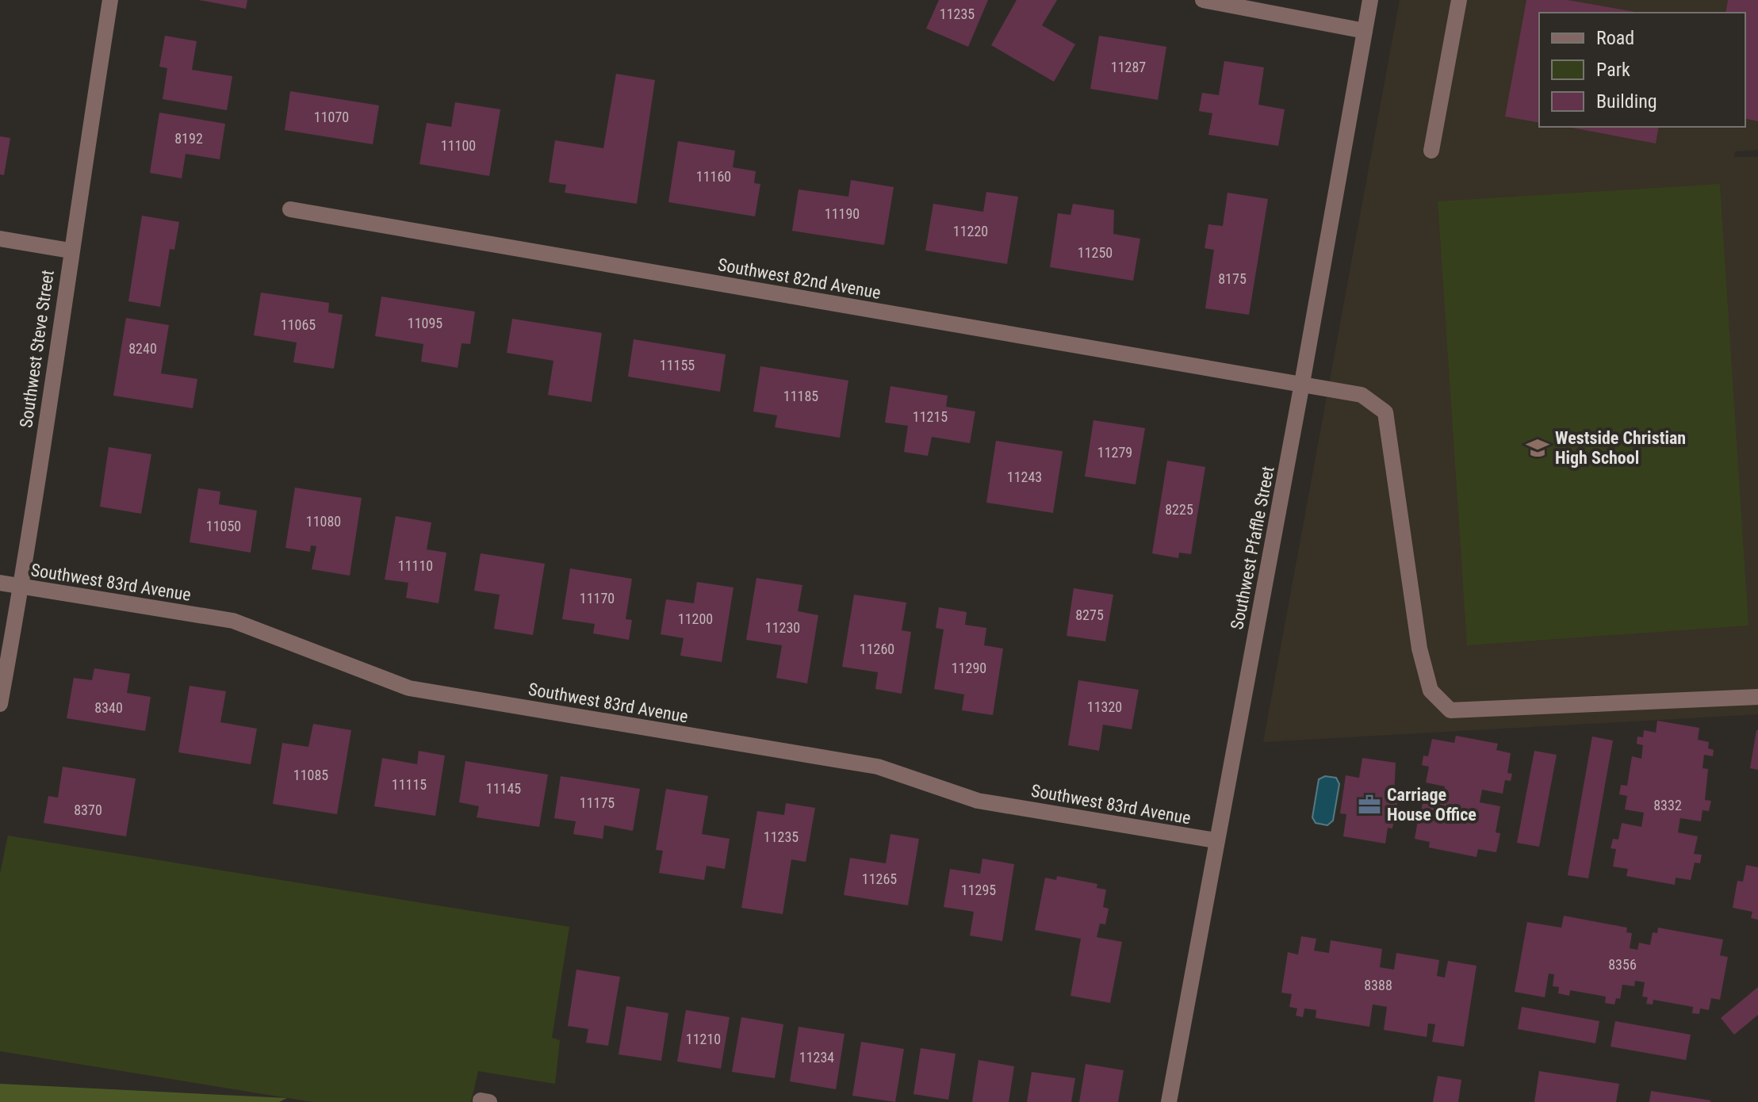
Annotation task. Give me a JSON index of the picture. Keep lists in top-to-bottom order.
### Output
{
  "streets": {
    "street": [
      "Southwest 82nd Avenue",
      "Southwest Steve Street",
      "Southwest Pfaffle Street",
      "Southwest 83rd Avenue"
    ]
  },
  "crossings": [
    ["Southwest 82nd Avenue", "Southwest Pfaffle Street"],
    ["Southwest Steve Street", "Southwest 83rd Avenue"],
    ["Southwest Pfaffle Street", "Southwest 83rd Avenue"]
  ],
  "places": {
    "school or university": ["Westside Christian High School"],
    "office": ["Carriage House Office"]
  },
  "house_numbers": [
    "11235",
    "11287",
    "11070",
    "8192",
    "11100",
    "11160",
    "11190",
    "11220",
    "11250",
    "8175",
    "11095",
    "11065",
    "8240",
    "11155",
    "11185",
    "11215",
    "11279",
    "11243",
    "8225",
    "11080",
    "11050",
    "11110",
    "11170",
    "8275",
    "11200",
    "11230",
    "11260",
    "11290",
    "11320",
    "8340",
    "11085",
    "11115",
    "11145",
    "11175",
    "8332",
    "8370",
    "11235",
    "11265",
    "11295",
    "8356",
    "8388",
    "11210",
    "11234"
  ],
  "legend": ["Road", "Park", "Building"]
}
